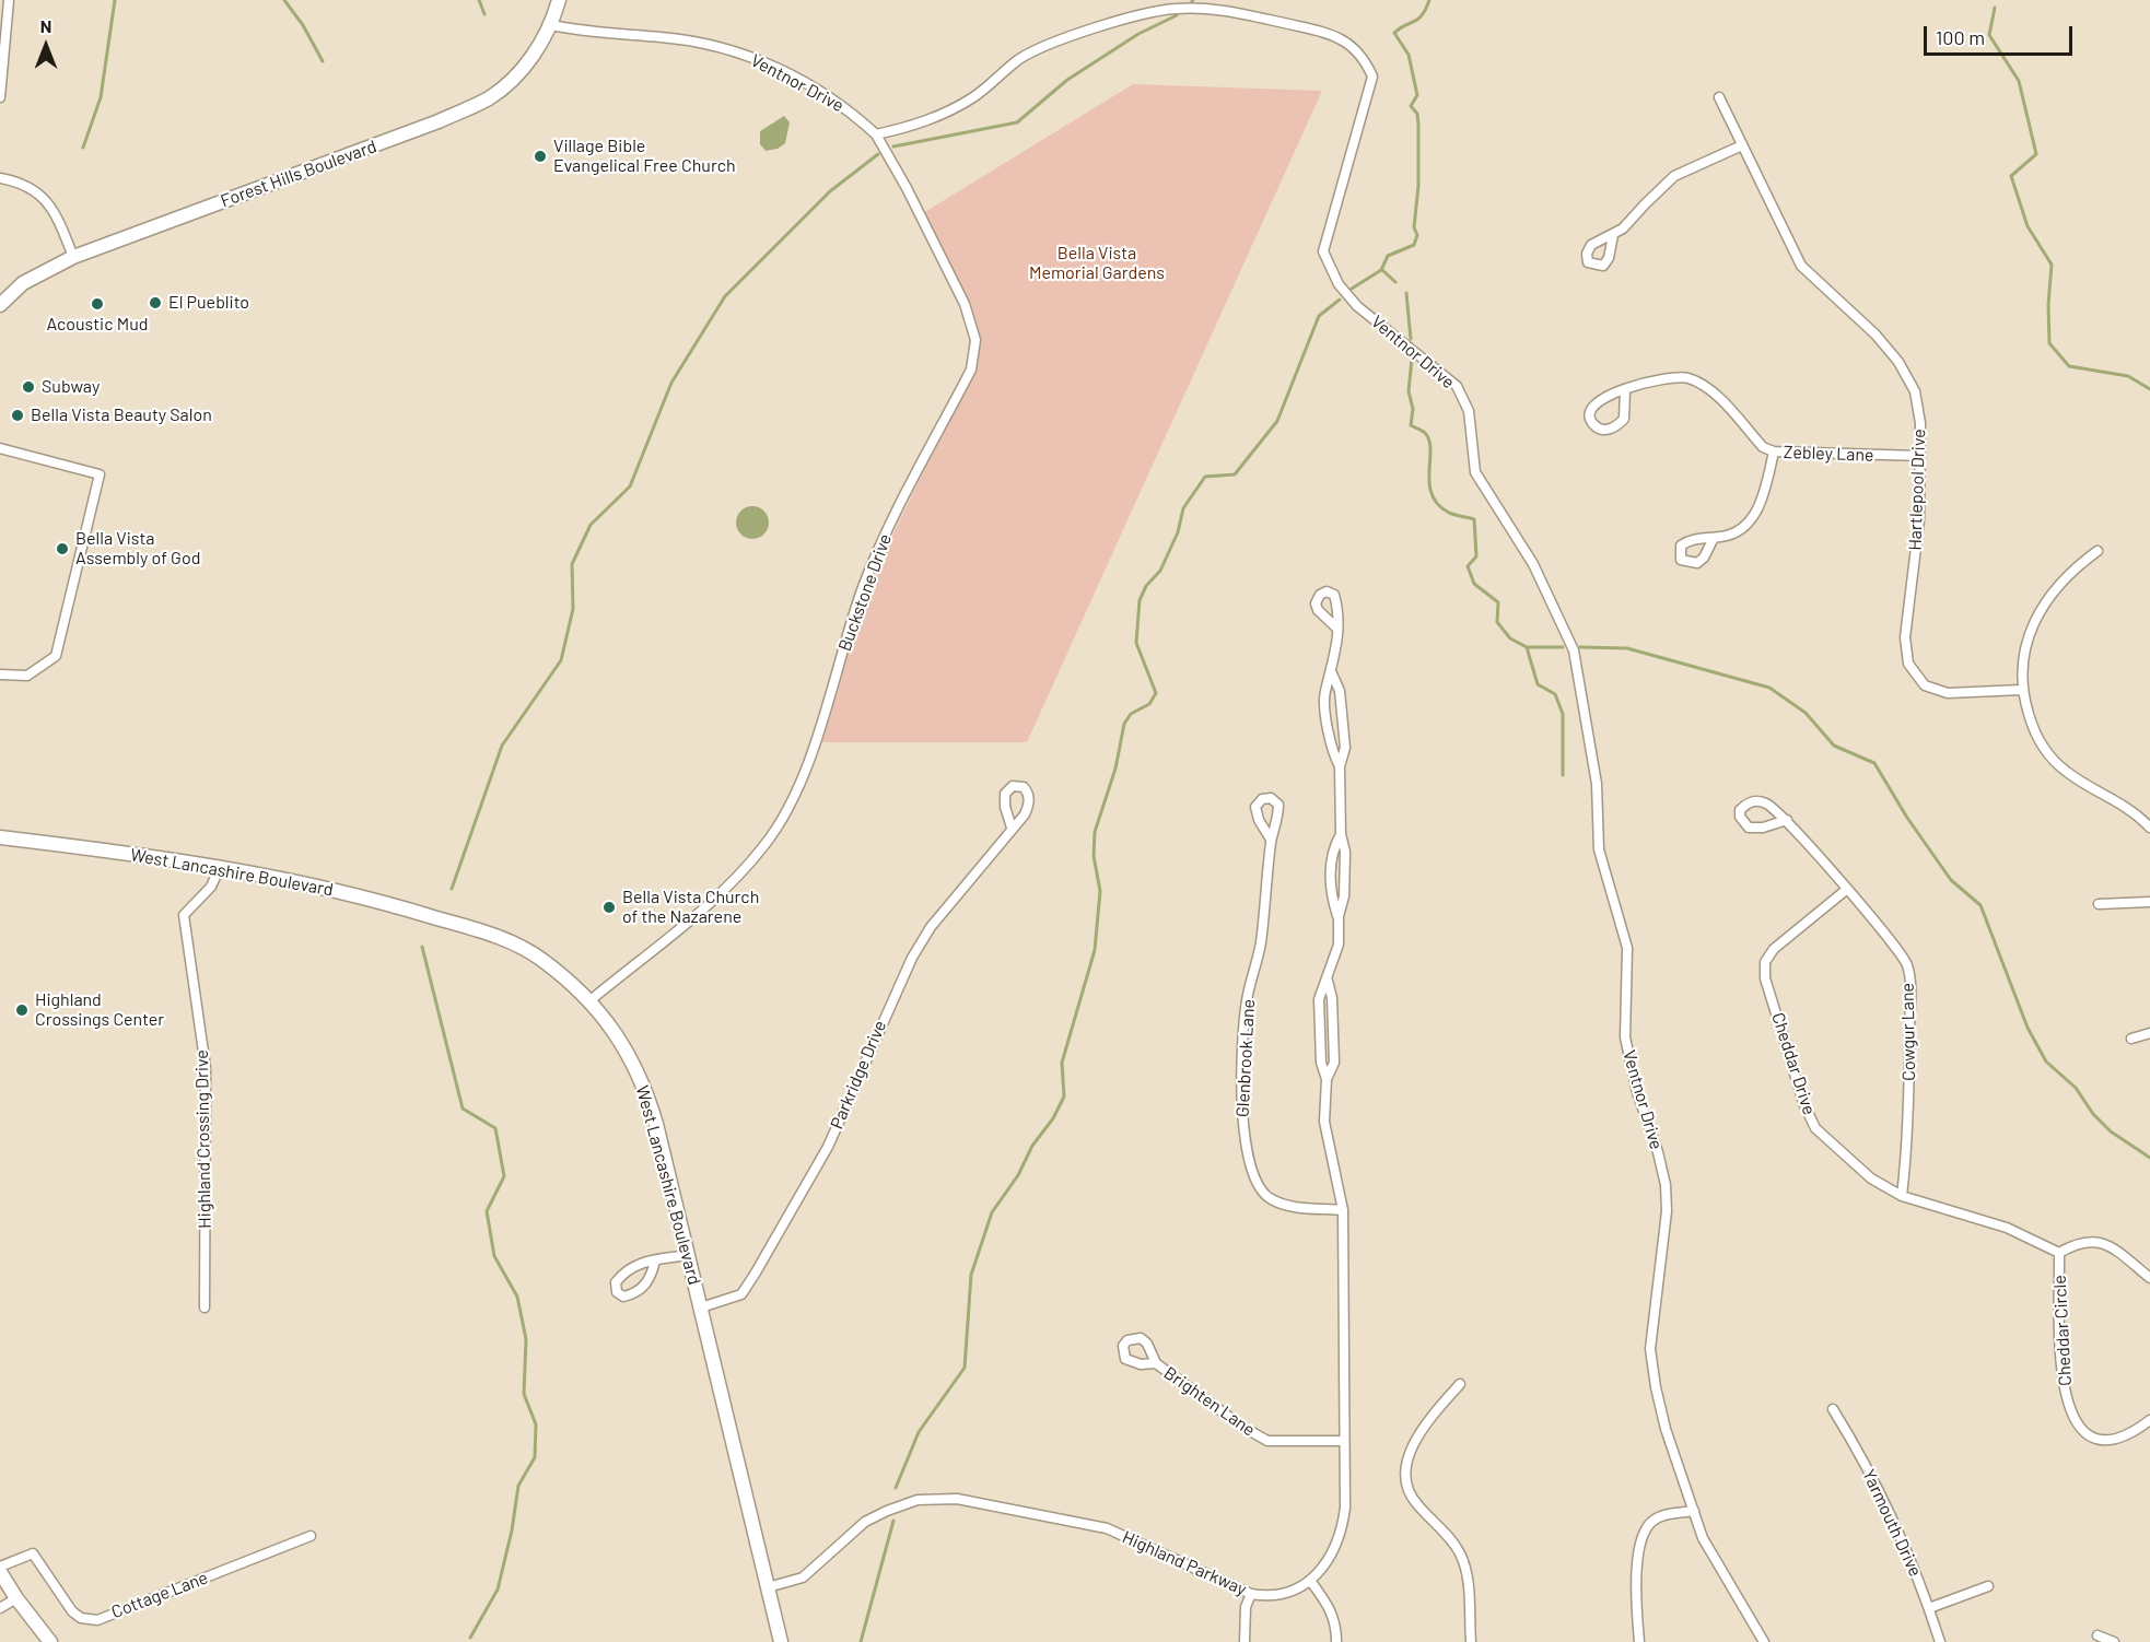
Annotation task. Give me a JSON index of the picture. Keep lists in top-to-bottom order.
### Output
{
  "streets": {
    "main road": ["Forest Hills Boulevard", "West Lancashire Boulevard"],
    "street": [
      "Ventnor Drive",
      "Zebley Lane",
      "Hartlepool Drive",
      "Buckstone Drive",
      "Cowgur Lane",
      "Glenbrook Lane",
      "Cheddar Drive",
      "Parkridge Drive",
      "Highland Crossing Drive",
      "Cheddar Circle",
      "Brighten Lane",
      "Yarmouth Drive",
      "Highland Parkway",
      "Cottage Lane"
    ]
  },
  "crossings": [
    ["Ventnor Drive", "Forest Hills Boulevard"],
    ["Ventnor Drive", "Buckstone Drive"],
    ["Zebley Lane", "Hartlepool Drive"],
    ["Buckstone Drive", "West Lancashire Boulevard"],
    ["West Lancashire Boulevard", "Parkridge Drive"],
    ["West Lancashire Boulevard", "Highland Crossing Drive"],
    ["West Lancashire Boulevard", "Highland Parkway"],
    ["Cowgur Lane", "Cheddar Drive"],
    ["Cheddar Drive", "Cheddar Circle"]
  ],
  "parks": ["Bella Vista Memorial Gardens"],
  "places": [
    "Village Bible Evangelical Free Church",
    "El Pueblito",
    "Acoustic Mud",
    "Subway",
    "Bella Vista Beauty Salon",
    "Bella Vista Assembly of God",
    "Bella Vista Church of the Nazarene",
    "Highland Crossings Center"
  ],
  "scale_bar": "100 m",
  "north": "top"
}
